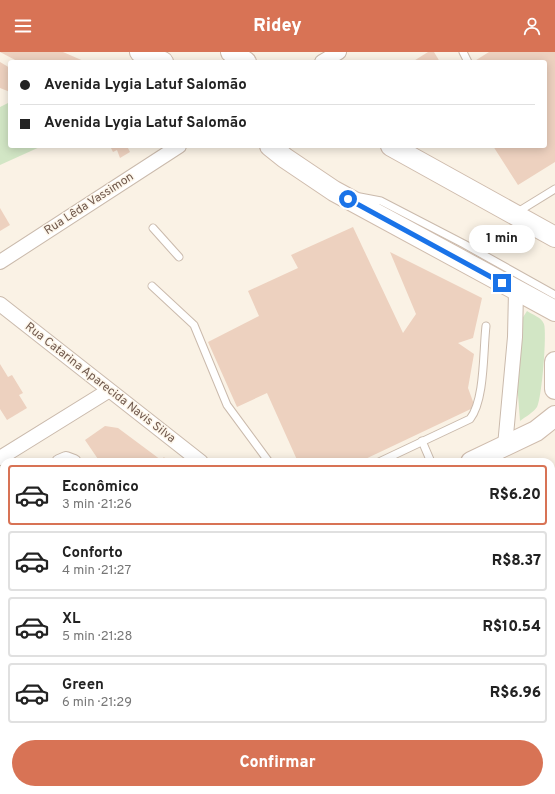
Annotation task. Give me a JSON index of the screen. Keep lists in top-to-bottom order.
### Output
{
  "streets": {
    "street": ["Rua Lêda Vassimon", "Rua Catarina Aparecida Navis Silva"]
  },
  "page": {
    "header": "Ridey",
    "banner": ["Avenida Lygia Latuf Salomão", "Avenida Lygia Latuf Salomão"],
    "bubble": "1 min",
    "list": [
      {
        "name": "Econômico",
        "note": "3 min · 21:26",
        "value": "R$6.20"
      },
      {
        "name": "Conforto",
        "note": "4 min · 21:27",
        "value": "R$8.37"
      },
      {
        "name": "XL",
        "note": "5 min · 21:28",
        "value": "R$10.54"
      },
      {
        "name": "Green",
        "note": "6 min · 21:29",
        "value": "R$6.96"
      }
    ],
    "buttons": "Confirmar"
  }
}
